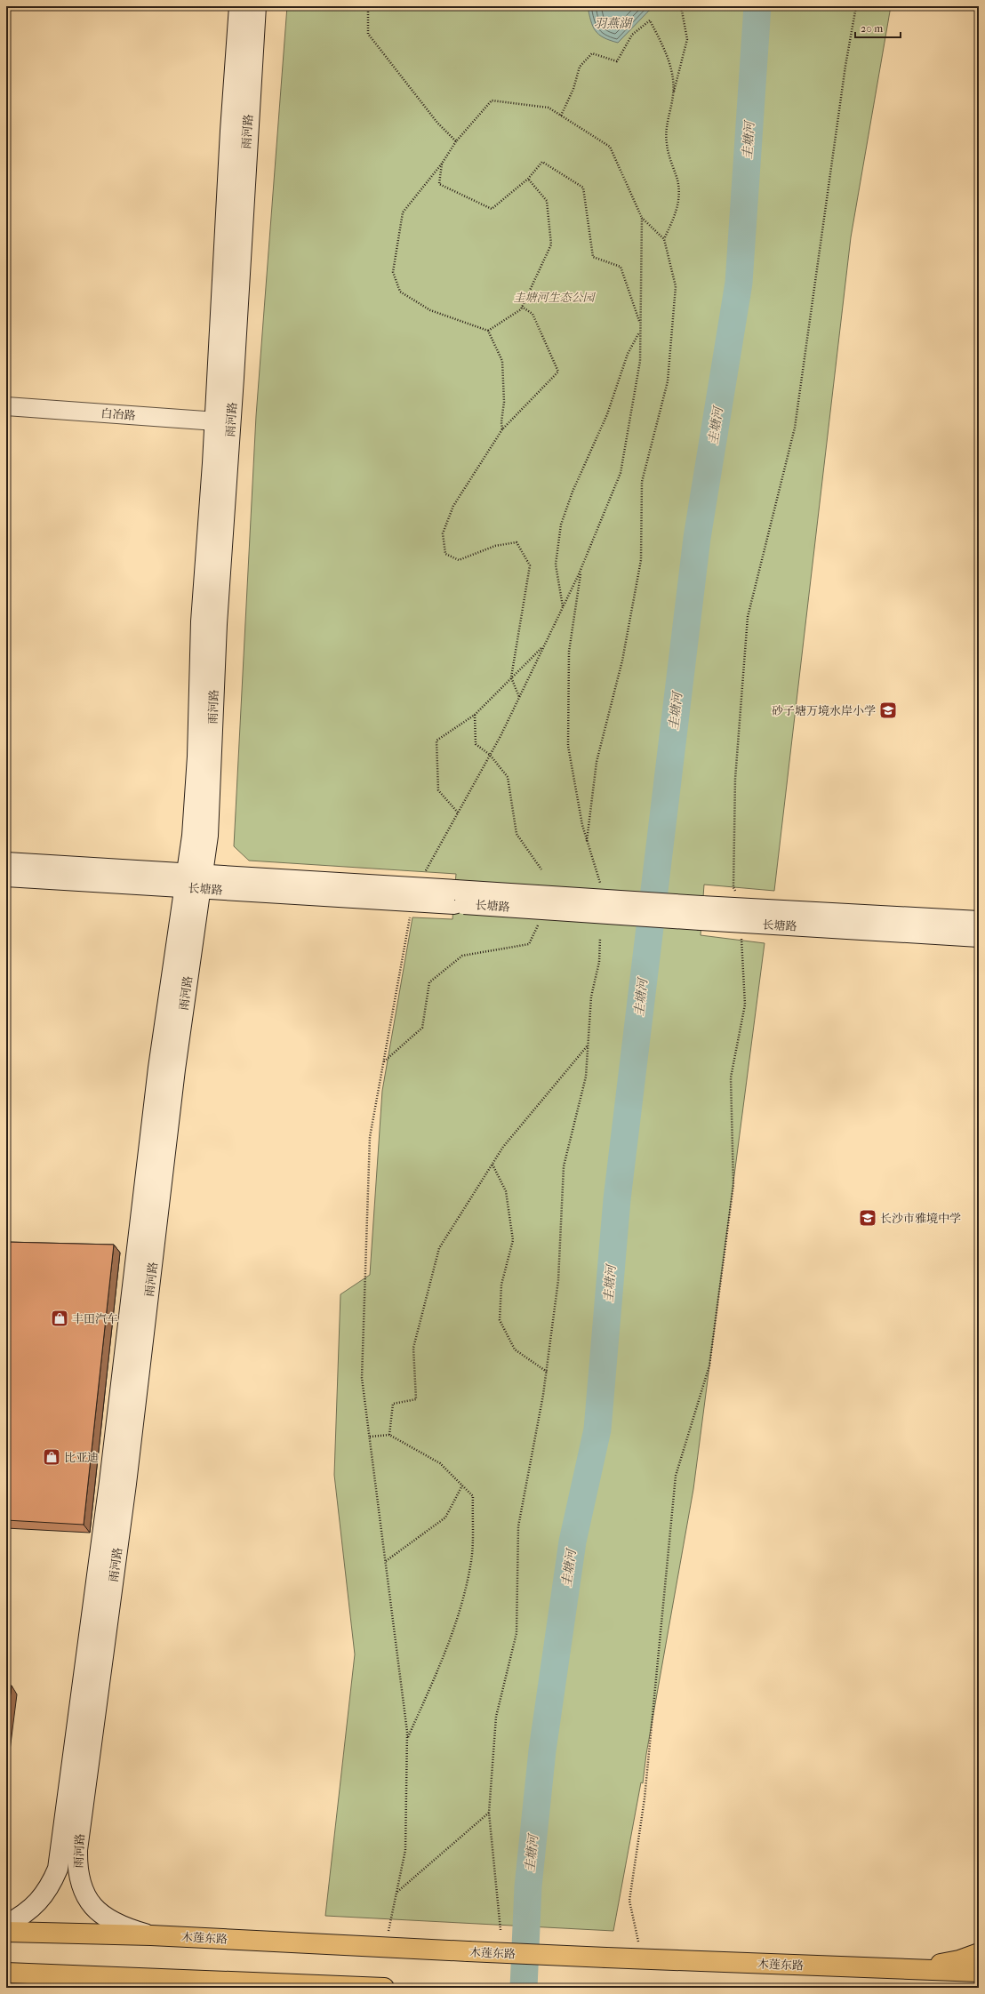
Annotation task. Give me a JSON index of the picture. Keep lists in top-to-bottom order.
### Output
{
  "streets": {
    "main road": ["雨河路", "长塘路", "木莲东路"],
    "street": ["白冶路"]
  },
  "crossings": [
    ["雨河路", "白冶路"],
    ["雨河路", "长塘路"],
    ["雨河路", "木莲东路"]
  ],
  "water": ["羽燕湖", "圭塘河"],
  "parks": ["圭塘河生态公园"],
  "places": {
    "school or university": ["砂子塘万境水岸小学", "长沙市雅境中学"],
    "shop": ["丰田汽车", "比亚迪"]
  },
  "scale_bar": "20 m"
}
